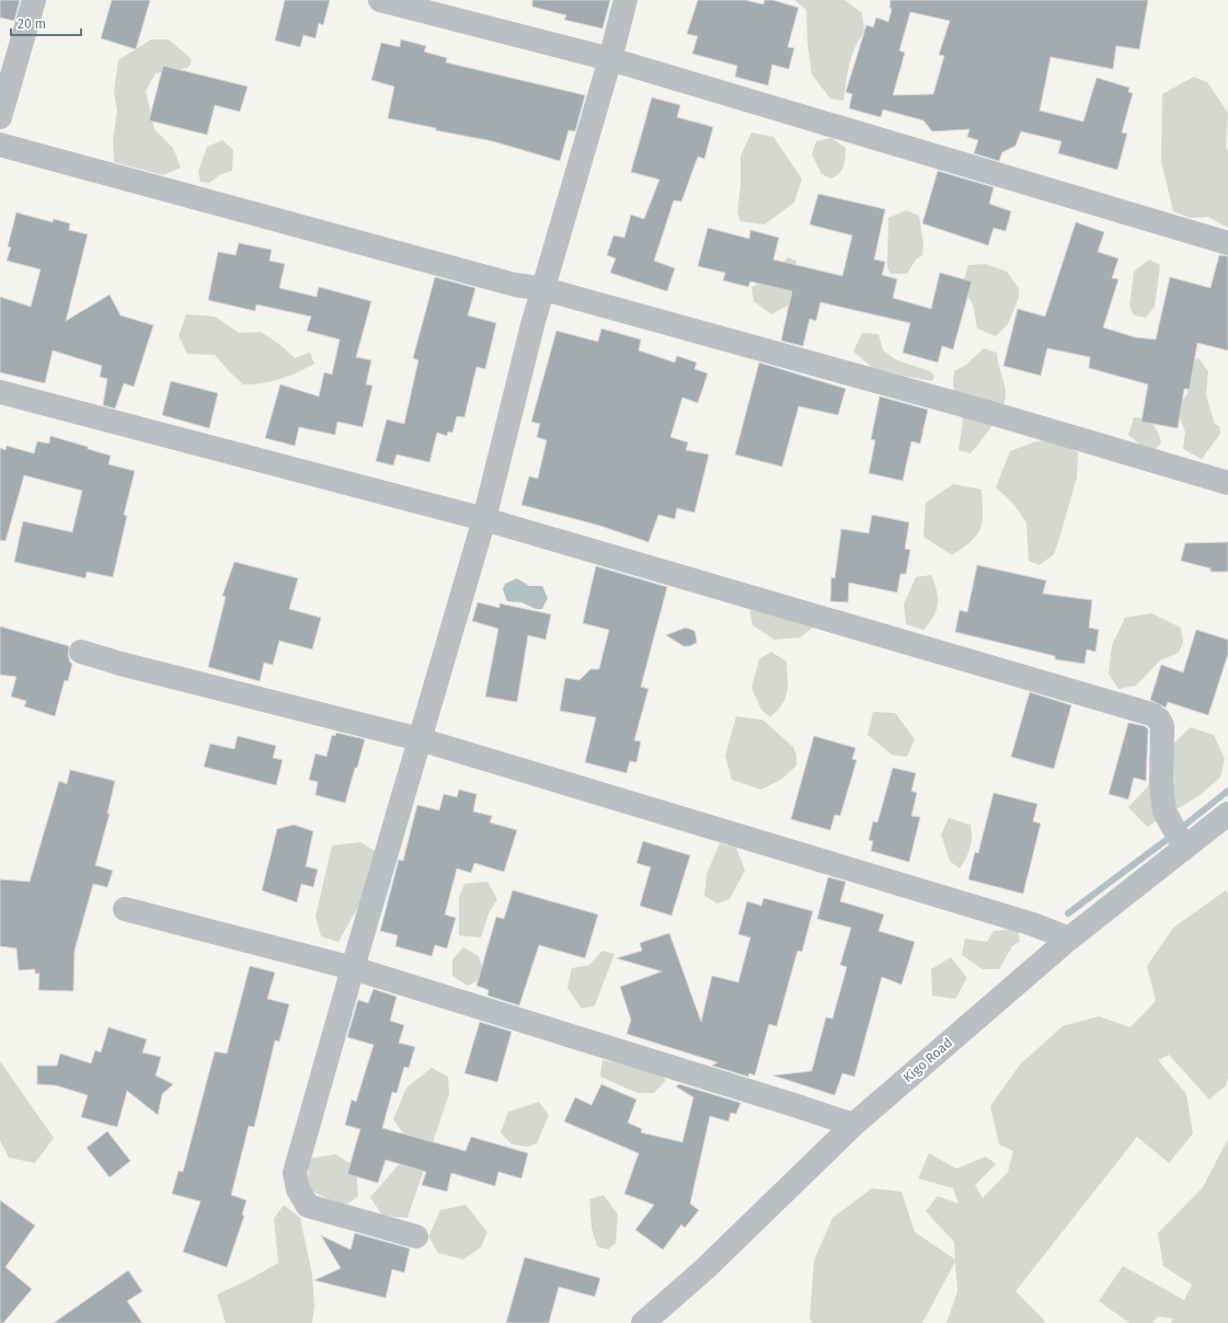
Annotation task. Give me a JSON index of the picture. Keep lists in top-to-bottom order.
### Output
{
  "streets": {
    "street": ["Kigo Road"]
  },
  "scale_bar": "20 m"
}
